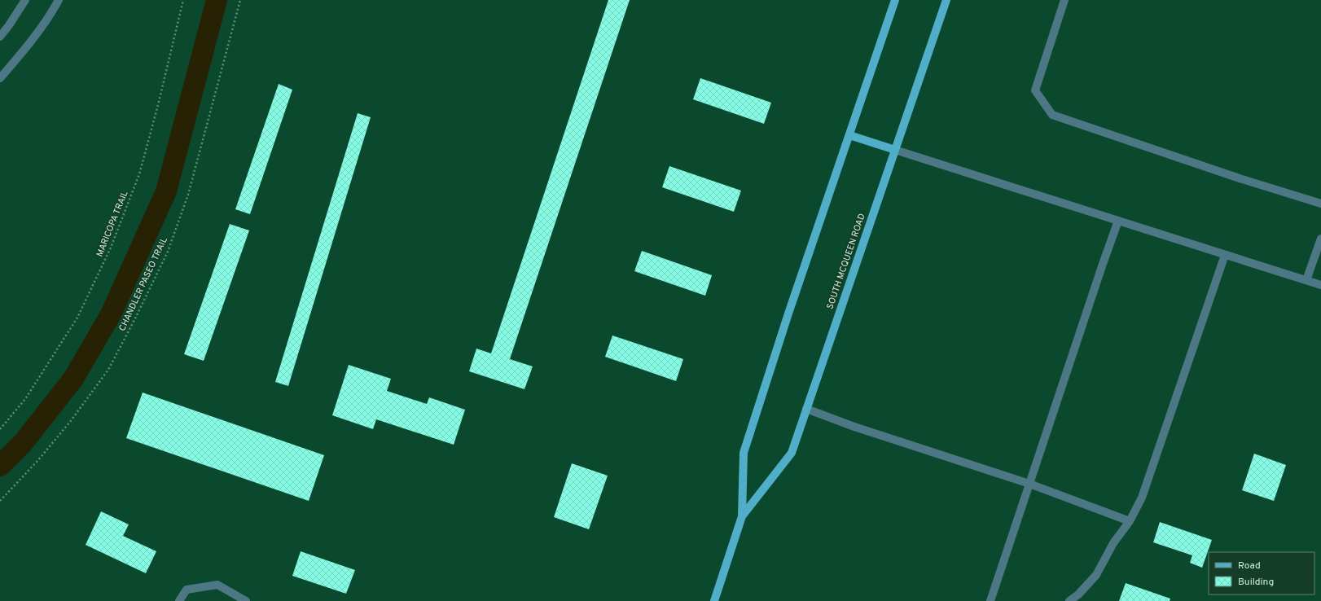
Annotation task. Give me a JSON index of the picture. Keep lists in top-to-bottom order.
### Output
{
  "streets": {
    "main road": ["SOUTH MCQUEEN ROAD"],
    "path": ["MARICOPA TRAIL", "CHANDLER PASEO TRAIL"]
  },
  "legend": ["Road", "Building"]
}
